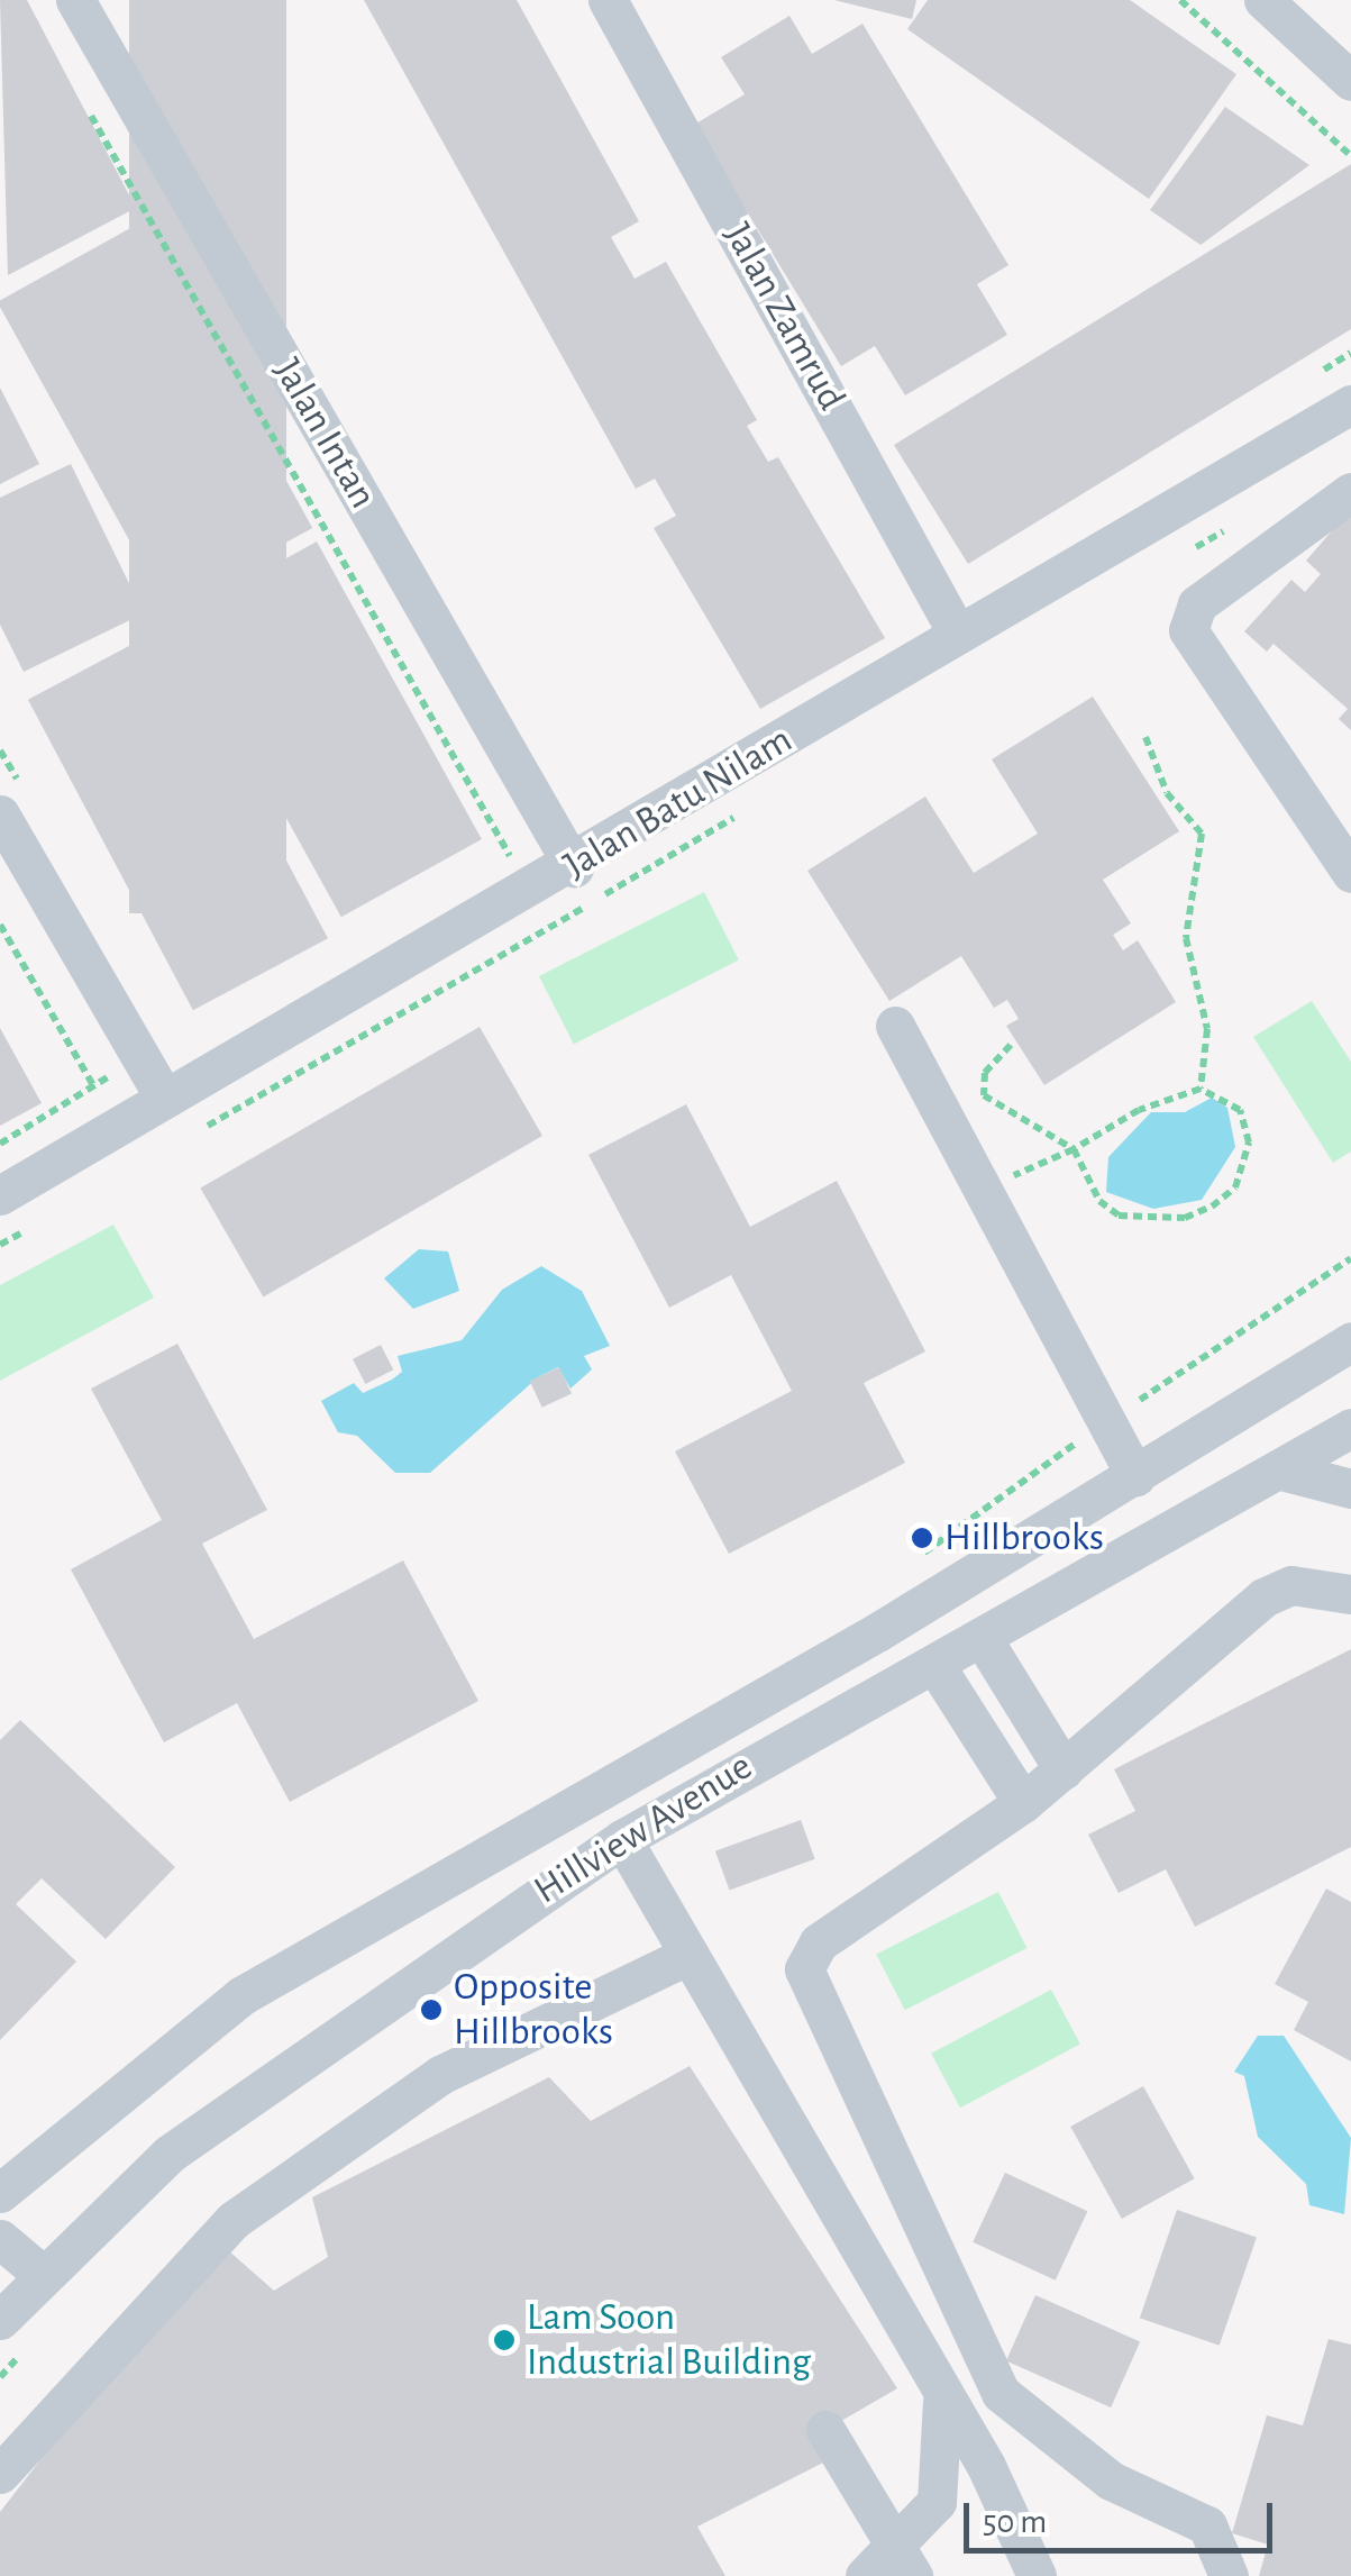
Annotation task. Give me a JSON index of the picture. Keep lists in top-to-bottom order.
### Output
{
  "streets": {
    "street": [
      "Jalan Zamrud",
      "Jalan Intan",
      "Jalan Batu Nilam",
      "Hillview Avenue"
    ]
  },
  "crossings": [
    ["Jalan Zamrud", "Jalan Batu Nilam"],
    ["Jalan Intan", "Jalan Batu Nilam"]
  ],
  "places": ["Hillbrooks", "Opposite Hillbrooks", "Lam Soon Industrial Building"],
  "scale_bar": "50 m"
}
